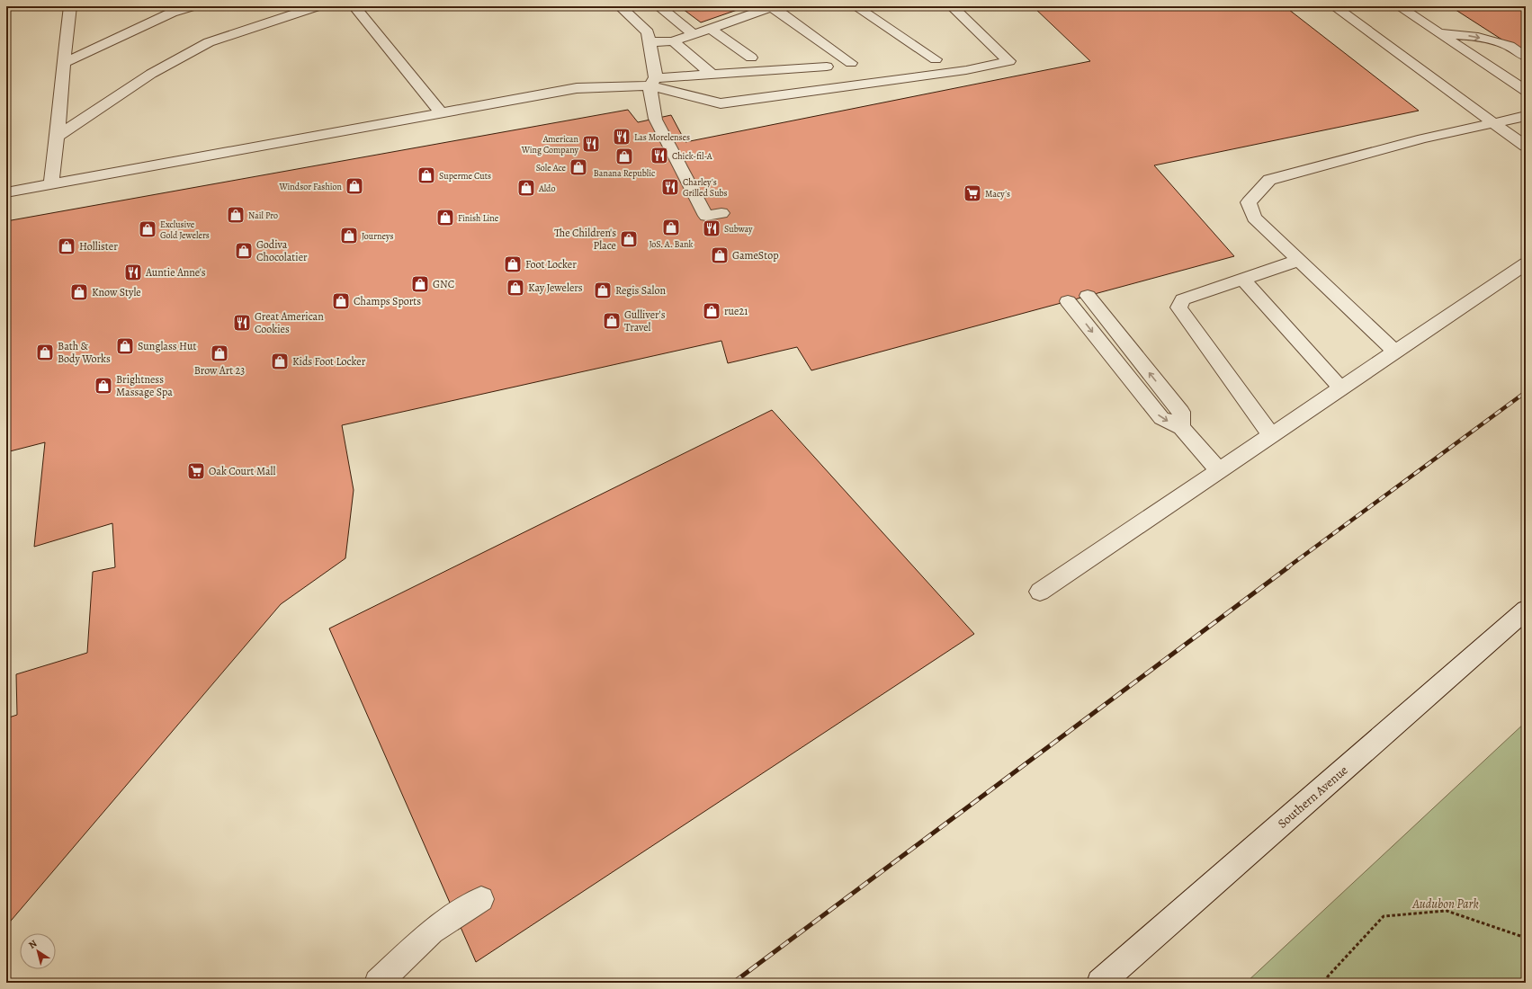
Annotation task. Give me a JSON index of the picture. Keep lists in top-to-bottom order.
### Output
{
  "streets": {
    "street": ["Southern Avenue"]
  },
  "parks": ["Audubon Park"],
  "places": {
    "restaurant": [
      "Las Morelenses",
      "American Wing Company",
      "Chick-fil-A",
      "Charley's Grilled Subs",
      "Subway",
      "Auntie Anne's",
      "Great American Cookies"
    ],
    "shop": [
      "Banana Republic",
      "Sole Ace",
      "Superme Cuts",
      "Windsor Fashion",
      "Aldo",
      "Nail Pro",
      "Finish Line",
      "JoS. A. Bank",
      "Exclusive Gold Jewelers",
      "Journeys",
      "The Children's Place",
      "Hollister",
      "Godiva Chocolatier",
      "GameStop",
      "Foot Locker",
      "GNC",
      "Kay Jewelers",
      "Regis Salon",
      "Know Style",
      "Champs Sports",
      "rue21",
      "Gulliver's Travel",
      "Sunglass Hut",
      "Bath & Body Works",
      "Brow Art 23",
      "Kids Foot Locker",
      "Brightness Massage Spa"
    ],
    "supermarket": ["Macy's", "Oak Court Mall"]
  },
  "north": "top left"
}
